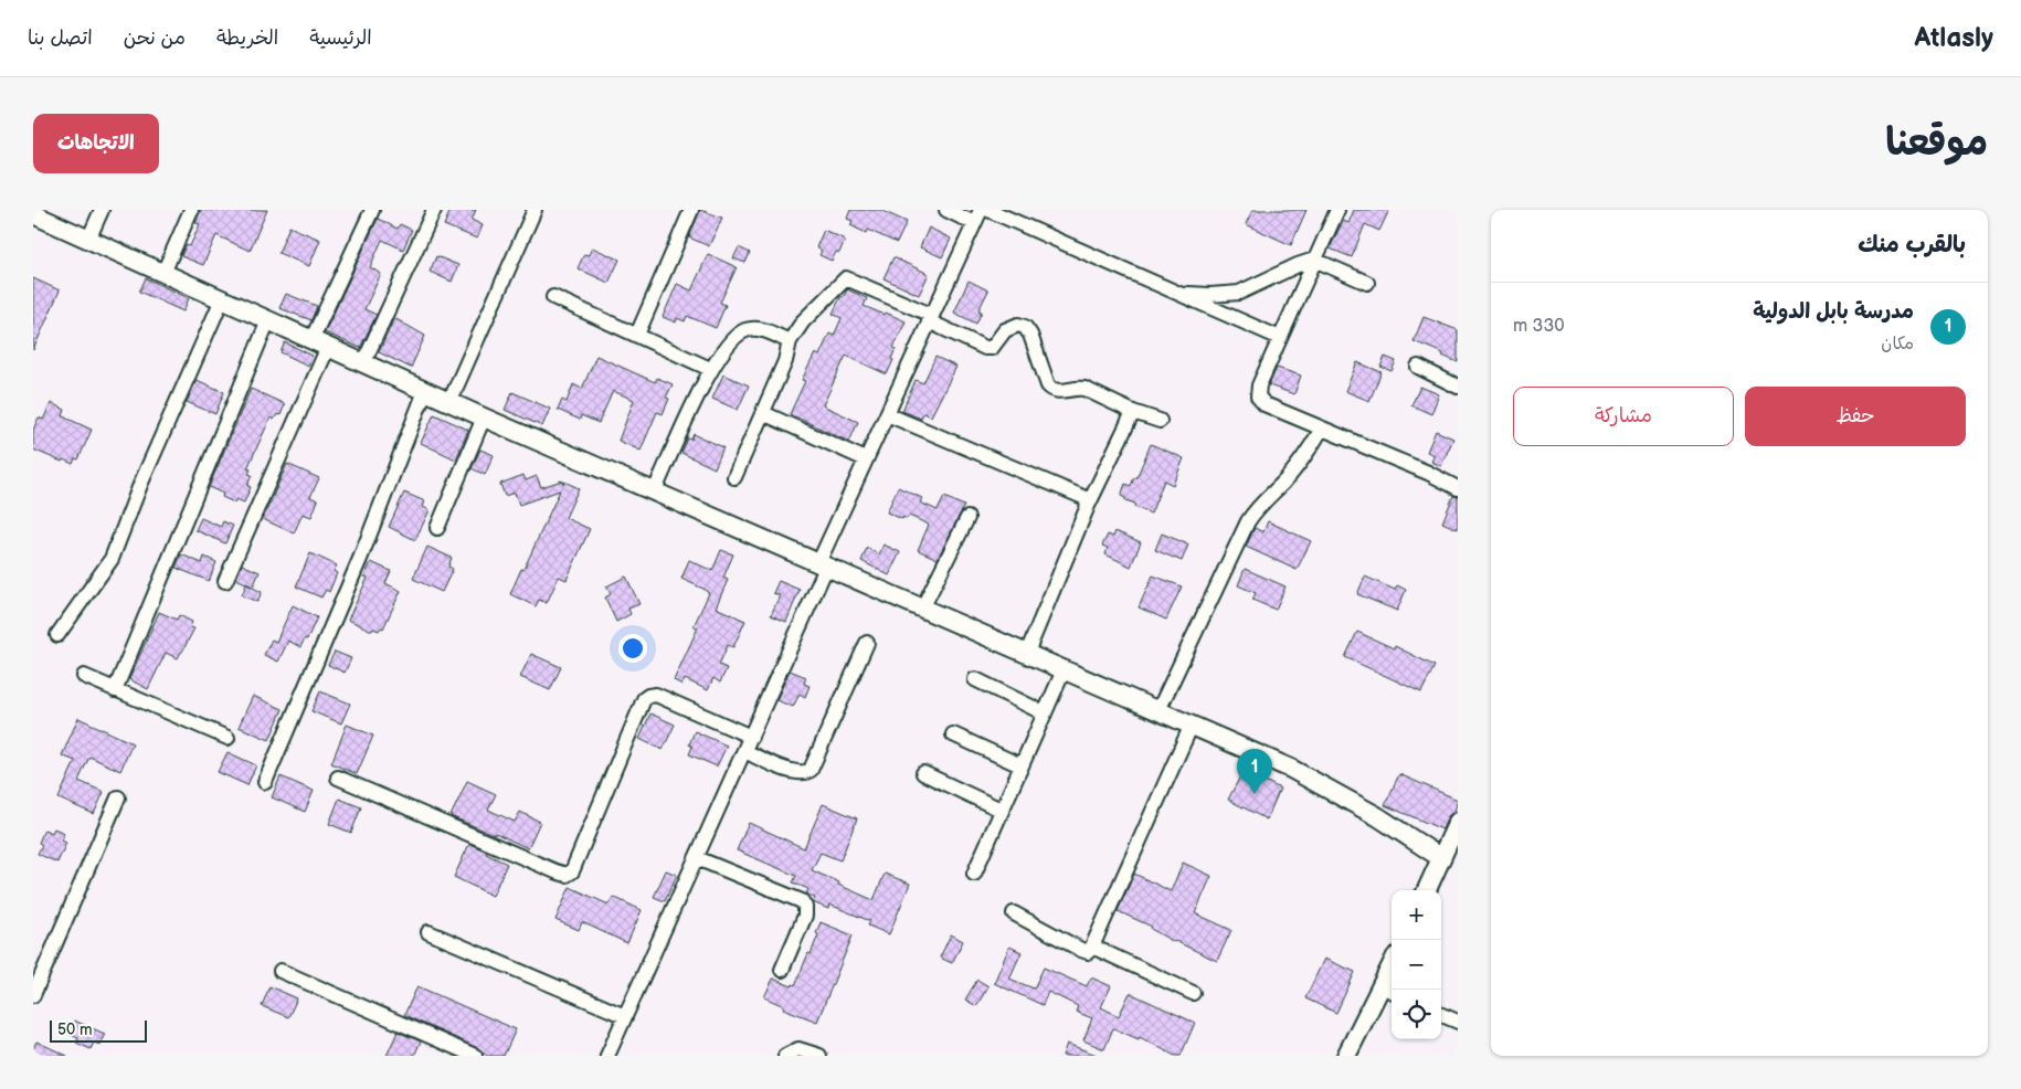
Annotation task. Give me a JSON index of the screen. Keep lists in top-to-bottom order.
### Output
{
  "scale_bar": "50 m",
  "page": {
    "header": "Atlasly",
    "nav": [
      "الرئيسية",
      "الخريطة",
      "من نحن",
      "اتصل بنا"
    ],
    "title": "موقعنا",
    "buttons": [
      "الاتجاهات",
      ["حفظ", "مشاركة"]
    ],
    "heading": "بالقرب منك",
    "list": [
      {
        "mark": "1",
        "name": "مدرسة بابل الدولية",
        "note": "مكان",
        "value": "330 m"
      }
    ],
    "pins": "1",
    "map_buttons": ["+", "−"],
    "scale": "50 m"
  }
}
